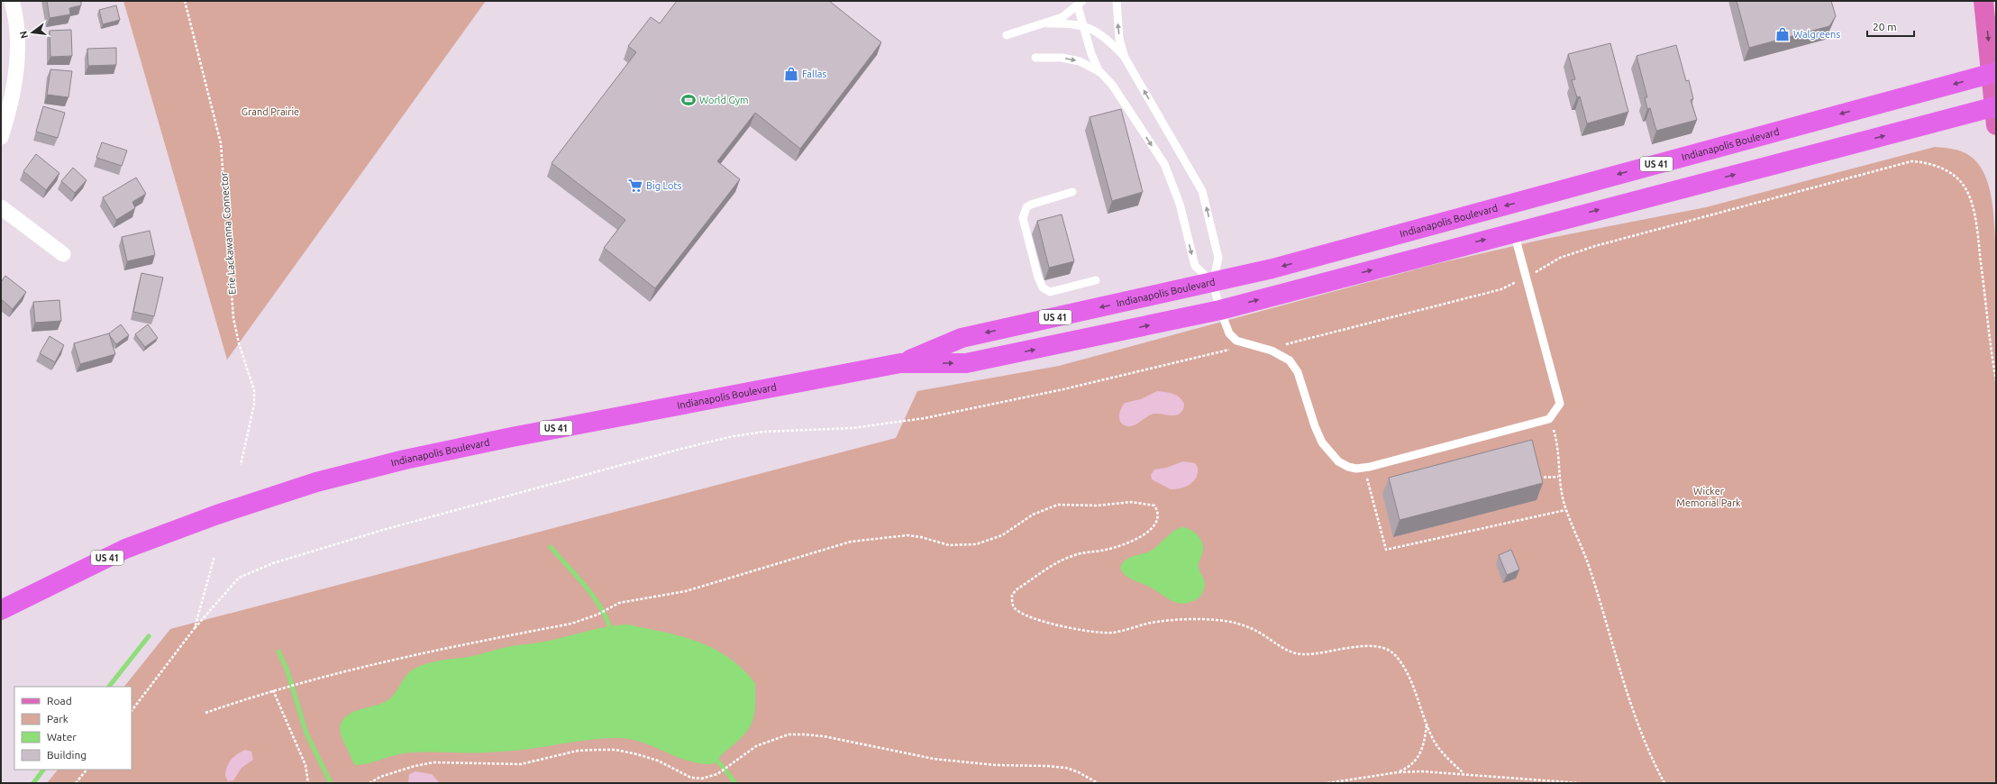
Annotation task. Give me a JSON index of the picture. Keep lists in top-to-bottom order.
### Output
{
  "streets": {
    "highway": ["Indianapolis Boulevard", "US 41"],
    "path": ["Erie Lackawanna Connector"]
  },
  "parks": ["Grand Prairie", "Wicker Memorial Park"],
  "places": {
    "shop": ["Walgreens", "Fallas"],
    "sports": ["World Gym"],
    "supermarket": ["Big Lots"]
  },
  "legend": [
    "Road",
    "Park",
    "Water",
    "Building"
  ],
  "scale_bar": "20 m",
  "north": "left"
}
